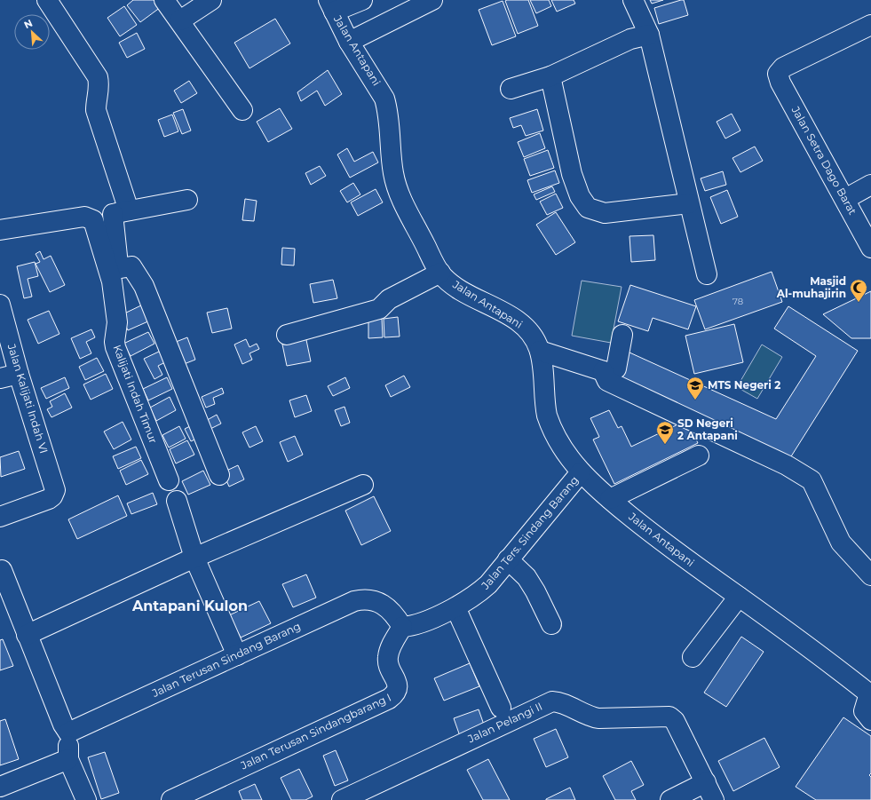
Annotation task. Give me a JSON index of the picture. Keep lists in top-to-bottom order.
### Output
{
  "streets": {
    "street": [
      "Jalan Antapani",
      "Jalan Setra Dago Barat",
      "Kalijati Indah Timur",
      "Jalan Kalijati Indah VI",
      "Jalan Ters. Sindang Barang",
      "Jalan Terusan Sindang Barang",
      "Jalan Pelangi II",
      "Jalan Terusan Sindangbarang I"
    ]
  },
  "crossings": [
    ["Jalan Antapani", "Jalan Ters. Sindang Barang"],
    ["Jalan Ters. Sindang Barang", "Jalan Terusan Sindang Barang"],
    ["Jalan Ters. Sindang Barang", "Jalan Terusan Sindangbarang I"],
    ["Jalan Terusan Sindang Barang", "Jalan Terusan Sindangbarang I"]
  ],
  "districts": ["Antapani Kulon"],
  "places": {
    "mosque": ["Masjid Al-muhajirin"],
    "school or university": ["MTS Negeri 2", "SD Negeri 2 Antapani"]
  },
  "house_numbers": ["78"],
  "north": "top left"
}
